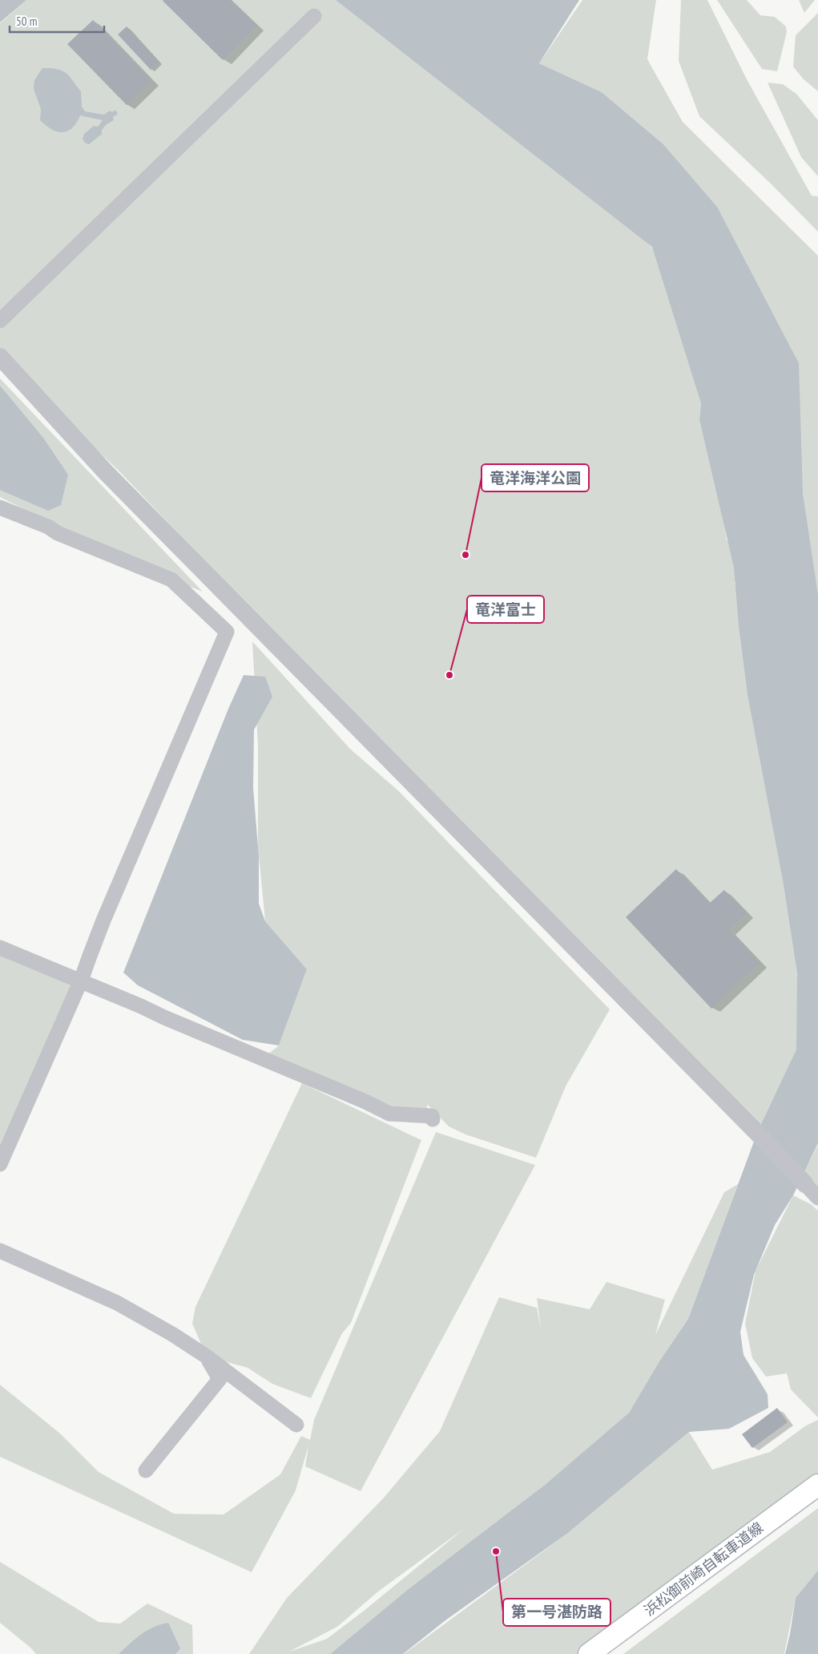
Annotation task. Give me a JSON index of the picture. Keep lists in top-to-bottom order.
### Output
{
  "streets": {
    "main road": ["浜松御前崎自転車道線"]
  },
  "places": ["竜洋海洋公園", "竜洋富士", "第一号湛防路"],
  "scale_bar": "50 m"
}
